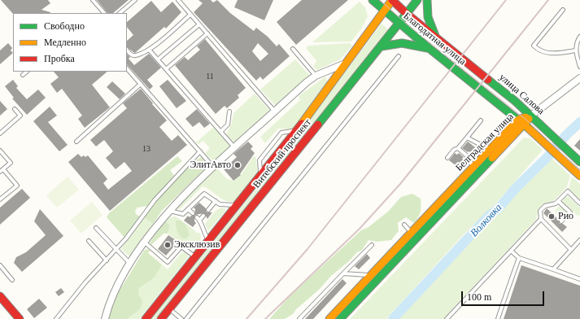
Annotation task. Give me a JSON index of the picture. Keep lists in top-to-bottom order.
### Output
{
  "streets": {
    "main road": [
      "Благодатная улица",
      "улица Салова",
      "Белградская улица",
      "Витебский проспект"
    ]
  },
  "crossings": [
    ["Благодатная улица", "улица Салова"],
    ["Благодатная улица", "Белградская улица"],
    ["Благодатная улица", "Витебский проспект"],
    ["улица Салова", "Белградская улица"]
  ],
  "water": ["Волковка"],
  "places": ["ЭлитАвто", "Рио", "Эксклюзив"],
  "house_numbers": ["11", "13"],
  "legend": ["Свободно", "Медленно", "Пробка"],
  "scale_bar": "100 m"
}
